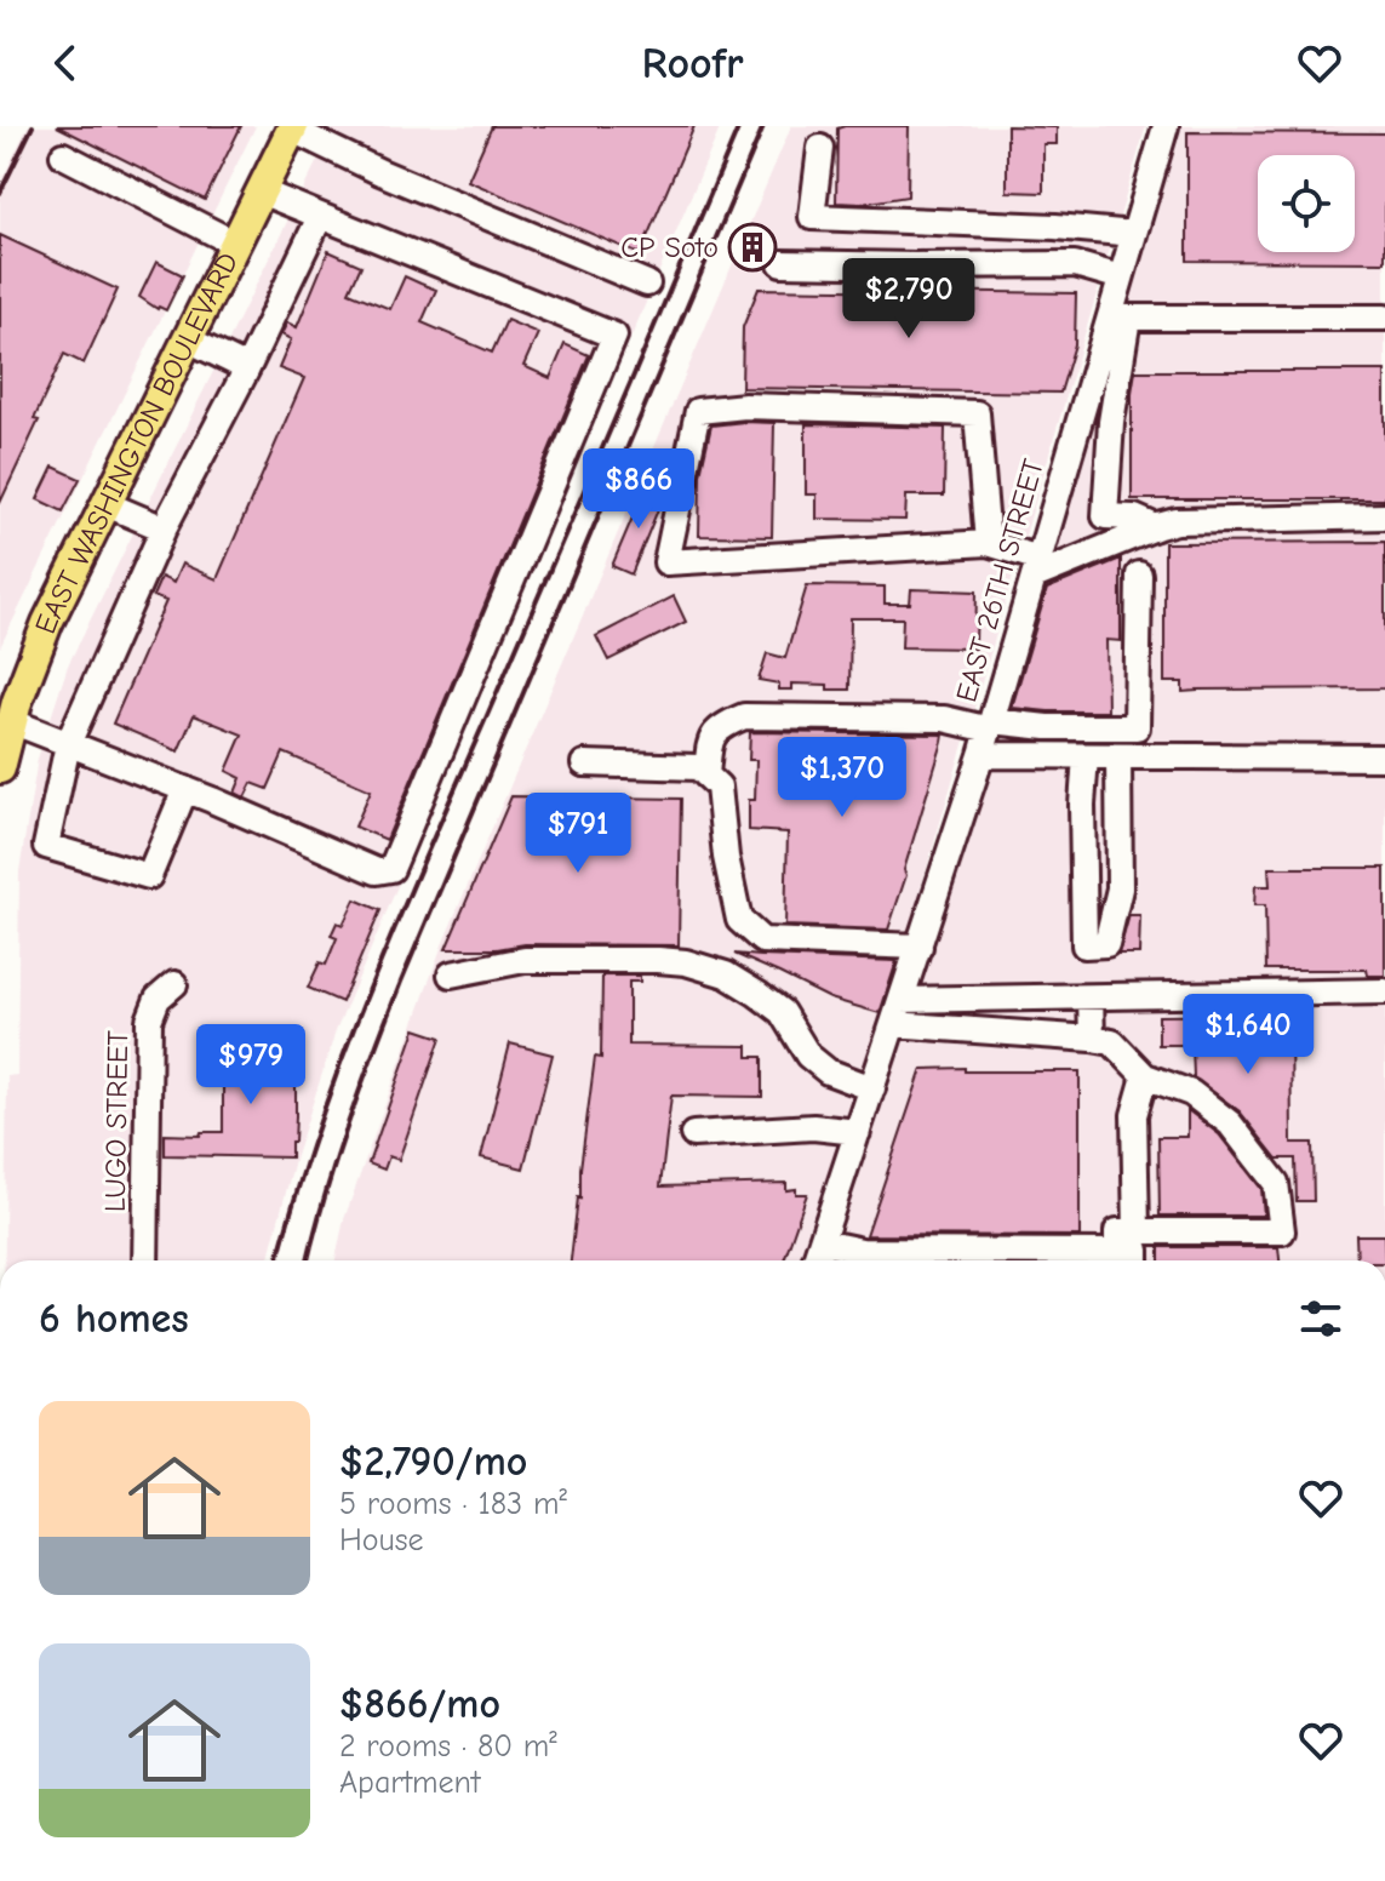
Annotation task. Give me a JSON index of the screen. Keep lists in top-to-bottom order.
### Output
{
  "streets": {
    "main road": ["EAST WASHINGTON BOULEVARD"],
    "street": ["EAST 26TH STREET", "LUGO STREET"]
  },
  "places": {
    "building": ["CP Soto"]
  },
  "page": {
    "header": "Roofr",
    "price": [
      "$2,790",
      "$866",
      "$1,370",
      "$791",
      "$1,640",
      "$979"
    ],
    "heading": "6 homes",
    "list": [
      {
        "name": "$2,790/mo",
        "note": "5 rooms · 183 m² · House"
      },
      {
        "name": "$866/mo",
        "note": "2 rooms · 80 m² · Apartment"
      }
    ]
  }
}
